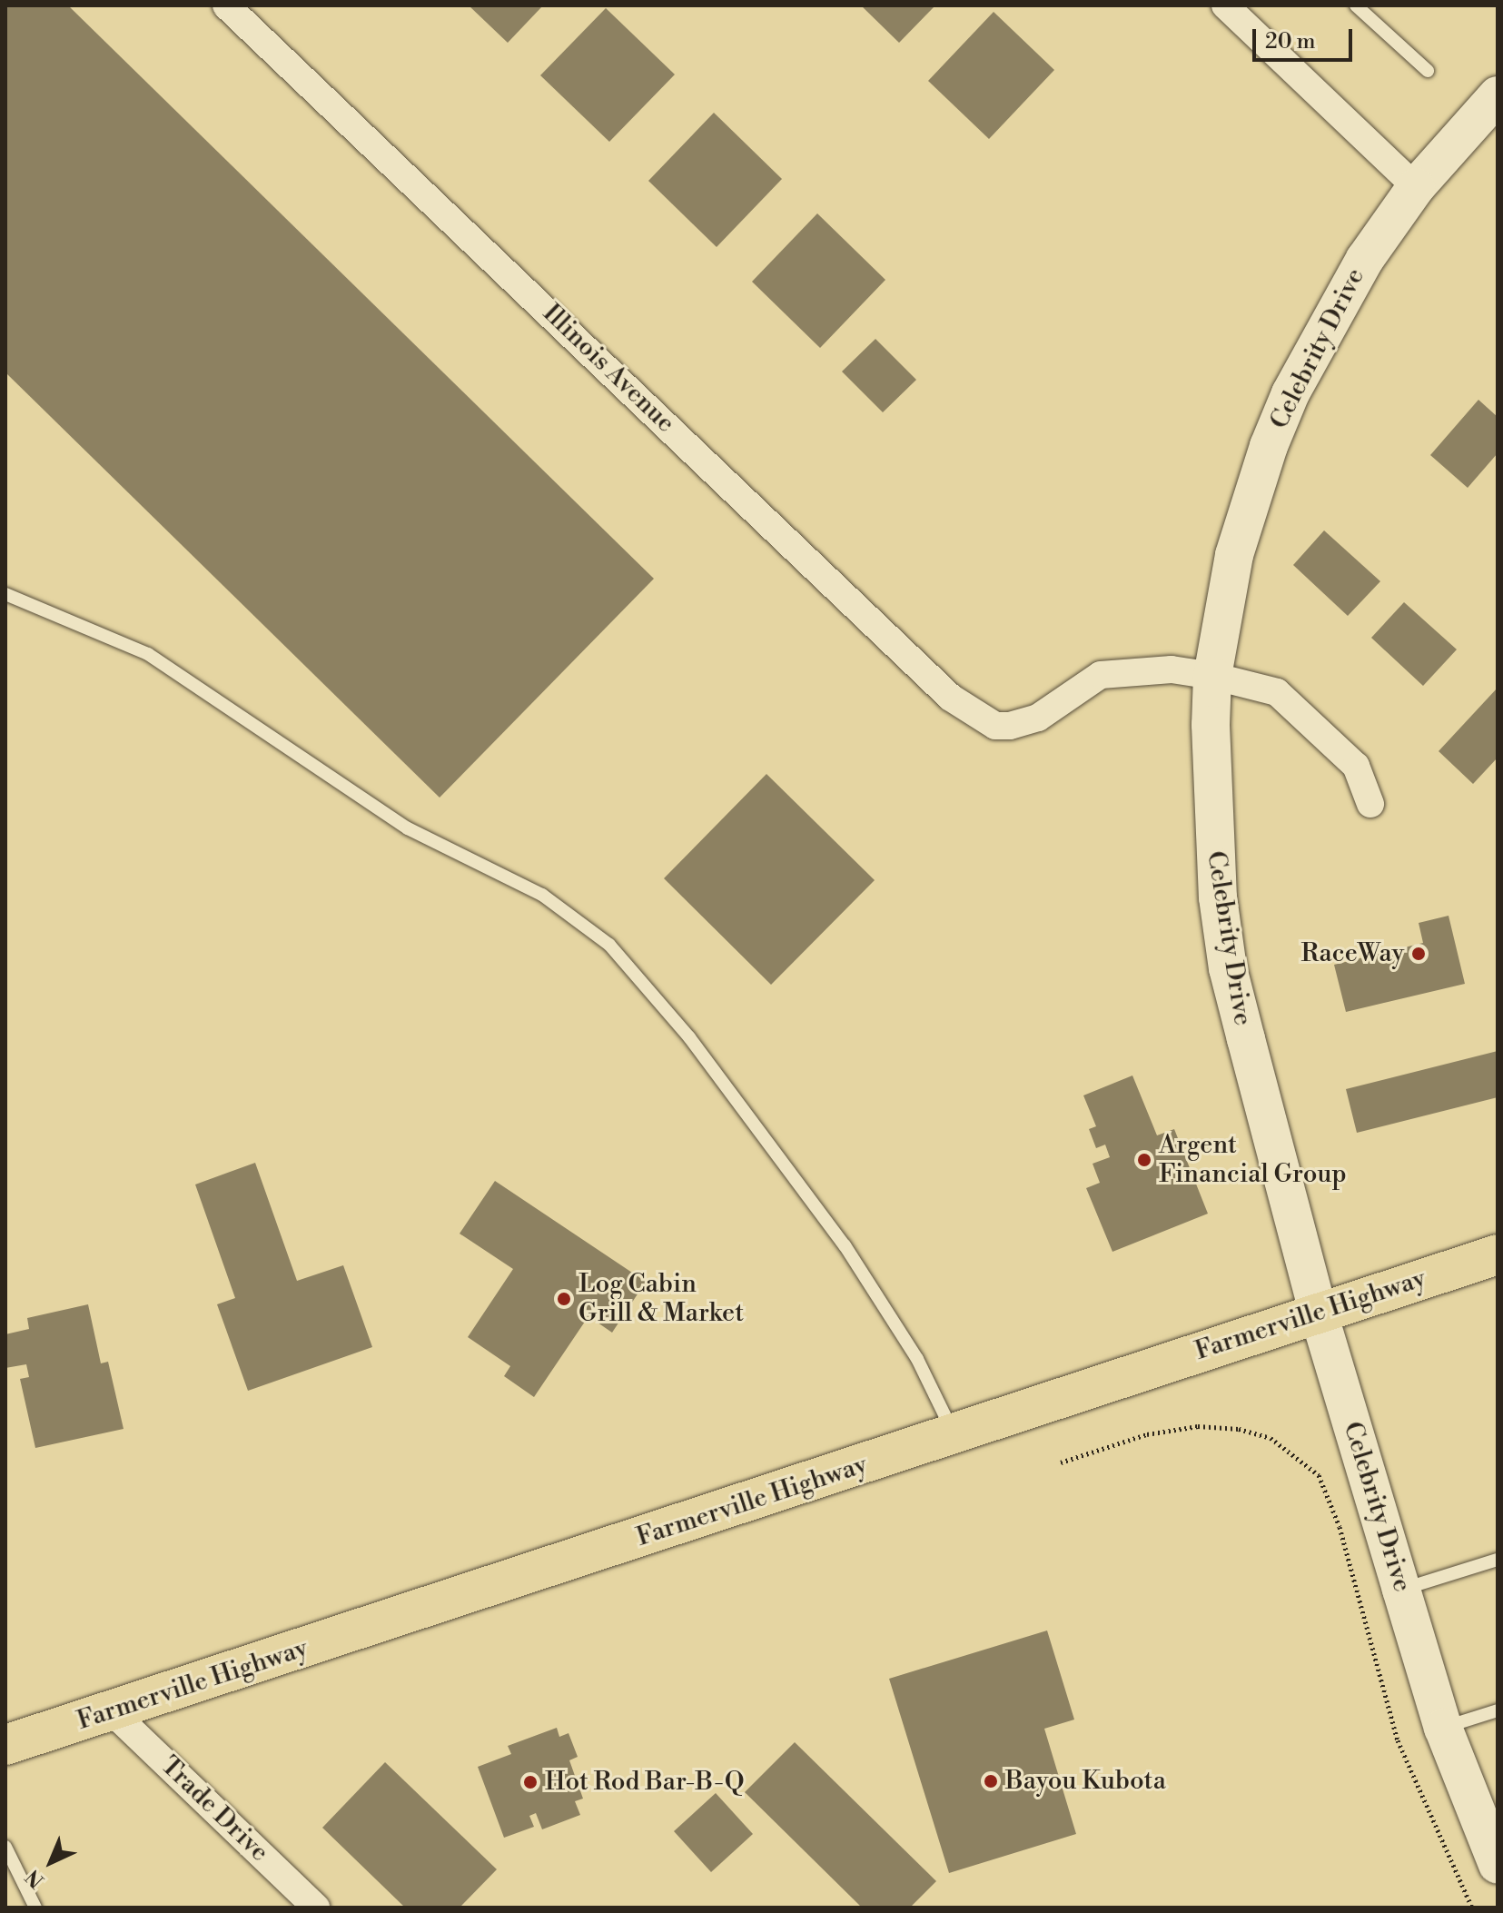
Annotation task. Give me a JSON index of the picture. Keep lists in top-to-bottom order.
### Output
{
  "streets": {
    "main road": ["Farmerville Highway"],
    "street": ["Celebrity Drive", "Illinois Avenue", "Trade Drive"]
  },
  "crossings": [
    ["Celebrity Drive", "Illinois Avenue"],
    ["Celebrity Drive", "Farmerville Highway"],
    ["Farmerville Highway", "Trade Drive"]
  ],
  "places": [
    "RaceWay",
    "Argent Financial Group",
    "Log Cabin Grill & Market",
    "Bayou Kubota",
    "Hot Rod Bar-B-Q"
  ],
  "scale_bar": "20 m",
  "north": "bottom left"
}
